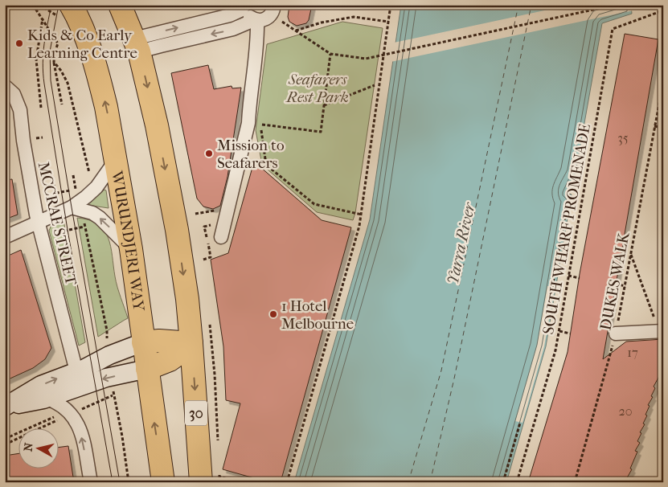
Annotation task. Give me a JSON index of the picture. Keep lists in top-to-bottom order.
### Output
{
  "streets": {
    "highway": ["WURUNDJERI WAY", "30"],
    "street": ["MCCRAE STREET"],
    "path": ["SOUTH WHARF PROMENADE", "DUKES WALK"]
  },
  "water": ["Yarra River"],
  "parks": ["Seafarers Rest Park"],
  "places": ["Kids & Co Early Learning Centre", "Mission to Seafarers", "1 Hotel Melbourne"],
  "house_numbers": ["35", "17", "20"],
  "north": "left"
}
